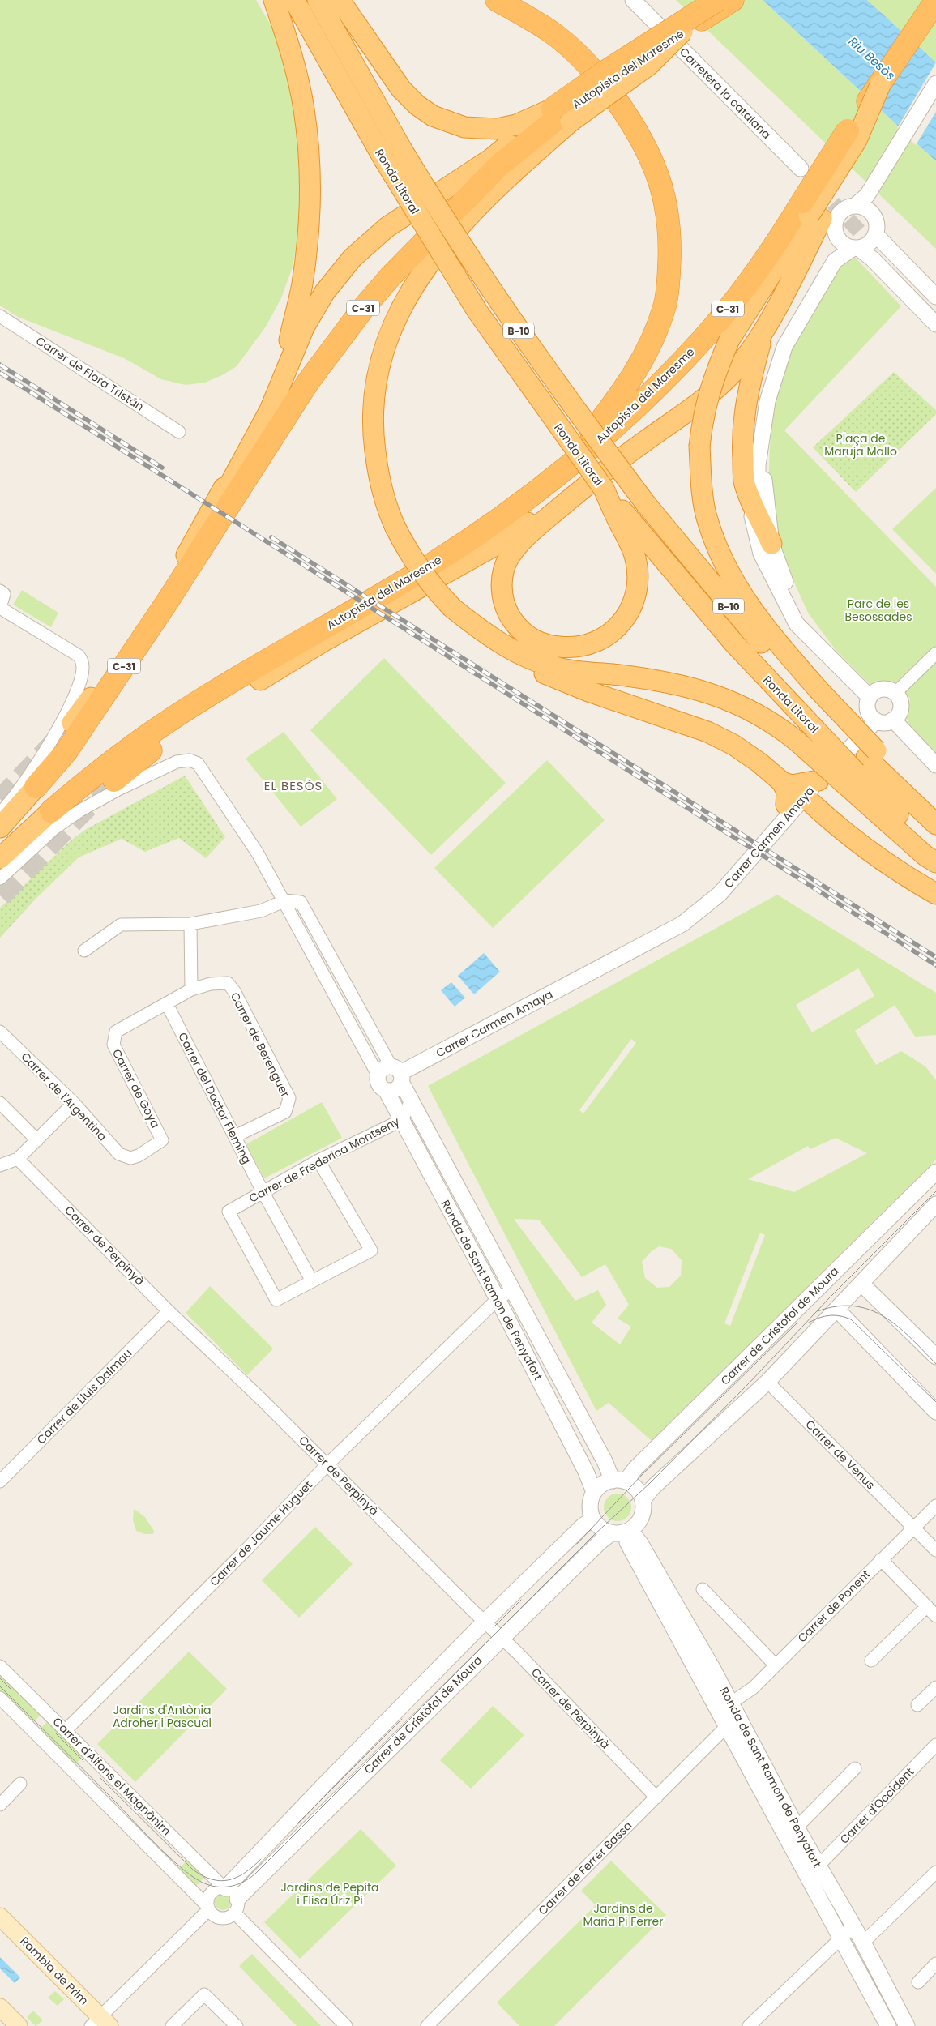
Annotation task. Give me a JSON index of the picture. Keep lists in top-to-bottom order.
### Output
{
  "streets": {
    "highway": [
      "Autopista del Maresme",
      "Ronda Litoral",
      "C-31",
      "B-10"
    ],
    "main road": ["Rambla de Prim"],
    "street": [
      "Carretera la catalana",
      "Carrer de Flora Tristán",
      "Carrer Carmen Amaya",
      "Carrer de Berenguer",
      "Carrer de Goya",
      "Carrer de l'Argentina",
      "Carrer del Doctor Fleming",
      "Carrer de Frederica Montseny",
      "Carrer de Perpinyà",
      "Ronda de Sant Ramon de Penyafort",
      "Carrer de Cristòfol de Moura",
      "Carrer de Lluís Dalmau",
      "Carrer de Venus",
      "Carrer de Jaume Huguet",
      "Carrer de Ponent",
      "Carrer d'Alfons el Magnànim",
      "Carrer d'Occident",
      "Carrer de Ferrer Bassa"
    ]
  },
  "crossings": [
    ["Autopista del Maresme", "C-31"],
    ["Carrer Carmen Amaya", "Ronda de Sant Ramon de Penyafort"],
    ["Carrer de Berenguer", "Carrer del Doctor Fleming"],
    ["Carrer de Goya", "Carrer de l'Argentina"],
    ["Carrer de Goya", "Carrer del Doctor Fleming"],
    ["Carrer del Doctor Fleming", "Carrer de Frederica Montseny"],
    ["Carrer de Frederica Montseny", "Ronda de Sant Ramon de Penyafort"],
    ["Carrer de Perpinyà", "Carrer de Cristòfol de Moura"],
    ["Carrer de Perpinyà", "Carrer de Lluís Dalmau"],
    ["Carrer de Perpinyà", "Carrer de Jaume Huguet"],
    ["Carrer de Perpinyà", "Carrer de Ferrer Bassa"],
    ["Ronda de Sant Ramon de Penyafort", "Carrer de Cristòfol de Moura"],
    ["Ronda de Sant Ramon de Penyafort", "Carrer de Jaume Huguet"],
    ["Ronda de Sant Ramon de Penyafort", "Carrer de Ponent"],
    ["Ronda de Sant Ramon de Penyafort", "Carrer d'Occident"],
    ["Ronda de Sant Ramon de Penyafort", "Carrer de Ferrer Bassa"],
    ["Carrer de Cristòfol de Moura", "Carrer d'Alfons el Magnànim"],
    ["Carrer de Venus", "Carrer de Ponent"],
    ["Carrer de Jaume Huguet", "Carrer d'Alfons el Magnànim"]
  ],
  "districts": ["EL BESÒS"],
  "water": ["Riu Besòs"],
  "parks": [
    "Plaça de Maruja Mallo",
    "Parc de les Besossades",
    "Jardins d'Antònia Adroher i Pascual",
    "Jardins de Pepita i Elisa Úriz Pi",
    "Jardins de Maria Pi Ferrer"
  ]
}
